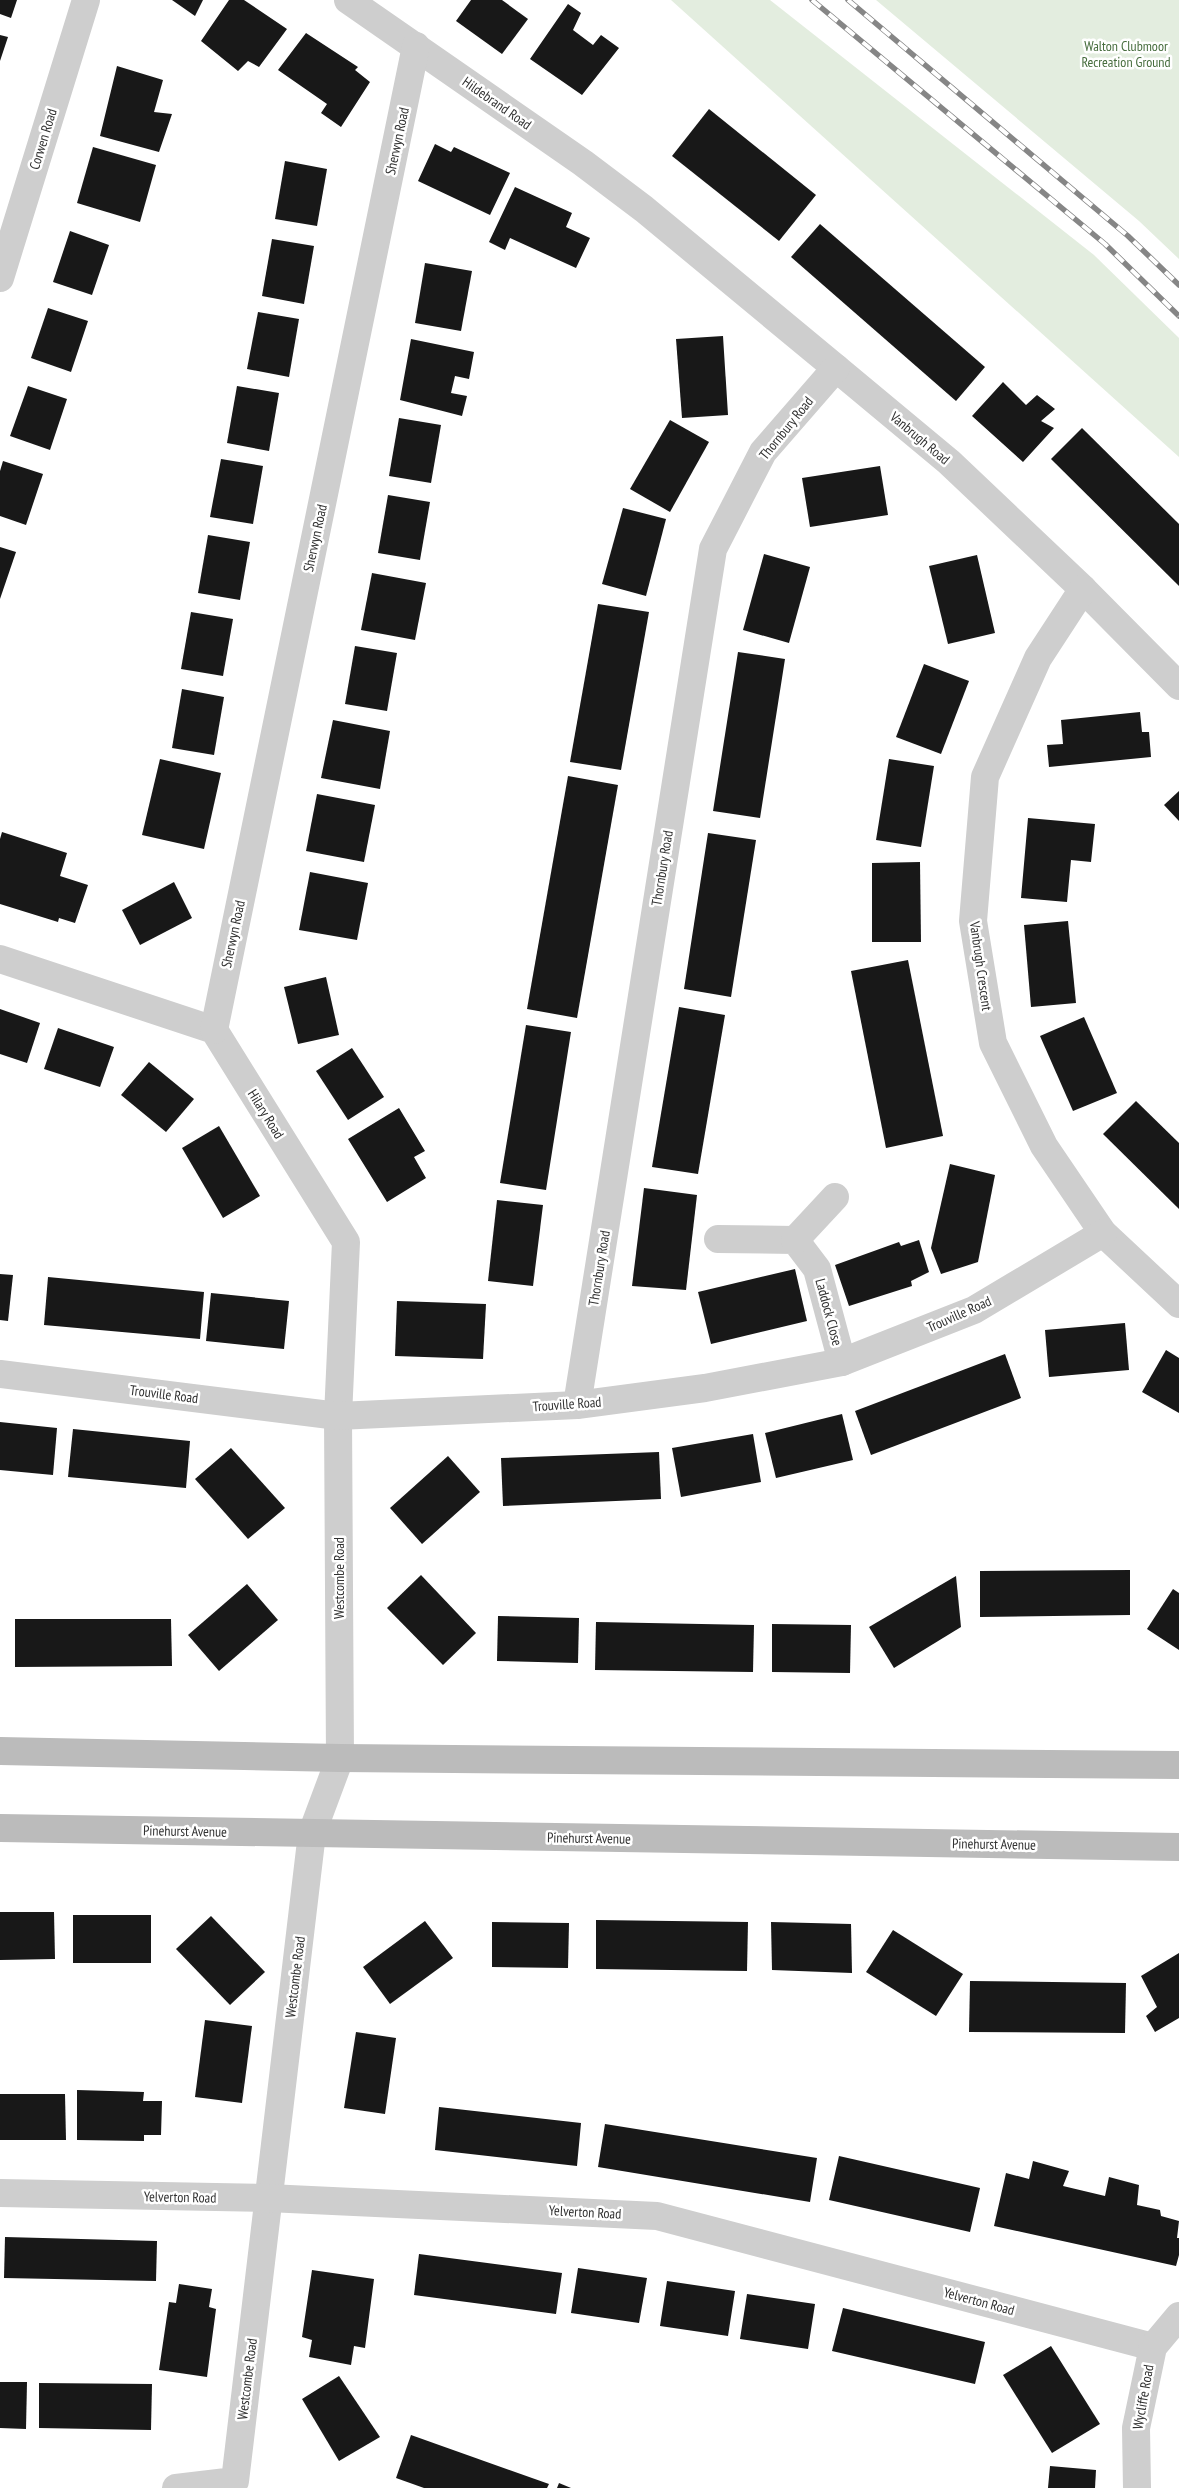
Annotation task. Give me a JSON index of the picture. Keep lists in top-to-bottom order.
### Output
{
  "streets": {
    "street": [
      "Hildebrand Road",
      "Corwen Road",
      "Sherwyn Road",
      "Thornbury Road",
      "Vanbrugh Road",
      "Vanbrugh Crescent",
      "Hilary Road",
      "Laddock Close",
      "Trouville Road",
      "Westcombe Road",
      "Pinehurst Avenue",
      "Yelverton Road",
      "Wycliffe Road"
    ]
  },
  "crossings": [
    ["Hildebrand Road", "Sherwyn Road"],
    ["Hildebrand Road", "Vanbrugh Road"],
    ["Sherwyn Road", "Hilary Road"],
    ["Thornbury Road", "Vanbrugh Road"],
    ["Thornbury Road", "Trouville Road"],
    ["Vanbrugh Road", "Vanbrugh Crescent"],
    ["Vanbrugh Crescent", "Trouville Road"],
    ["Hilary Road", "Trouville Road"],
    ["Hilary Road", "Westcombe Road"],
    ["Laddock Close", "Trouville Road"],
    ["Trouville Road", "Westcombe Road"],
    ["Westcombe Road", "Pinehurst Avenue"],
    ["Westcombe Road", "Yelverton Road"],
    ["Yelverton Road", "Wycliffe Road"]
  ],
  "parks": ["Walton Clubmoor Recreation Ground"]
}
